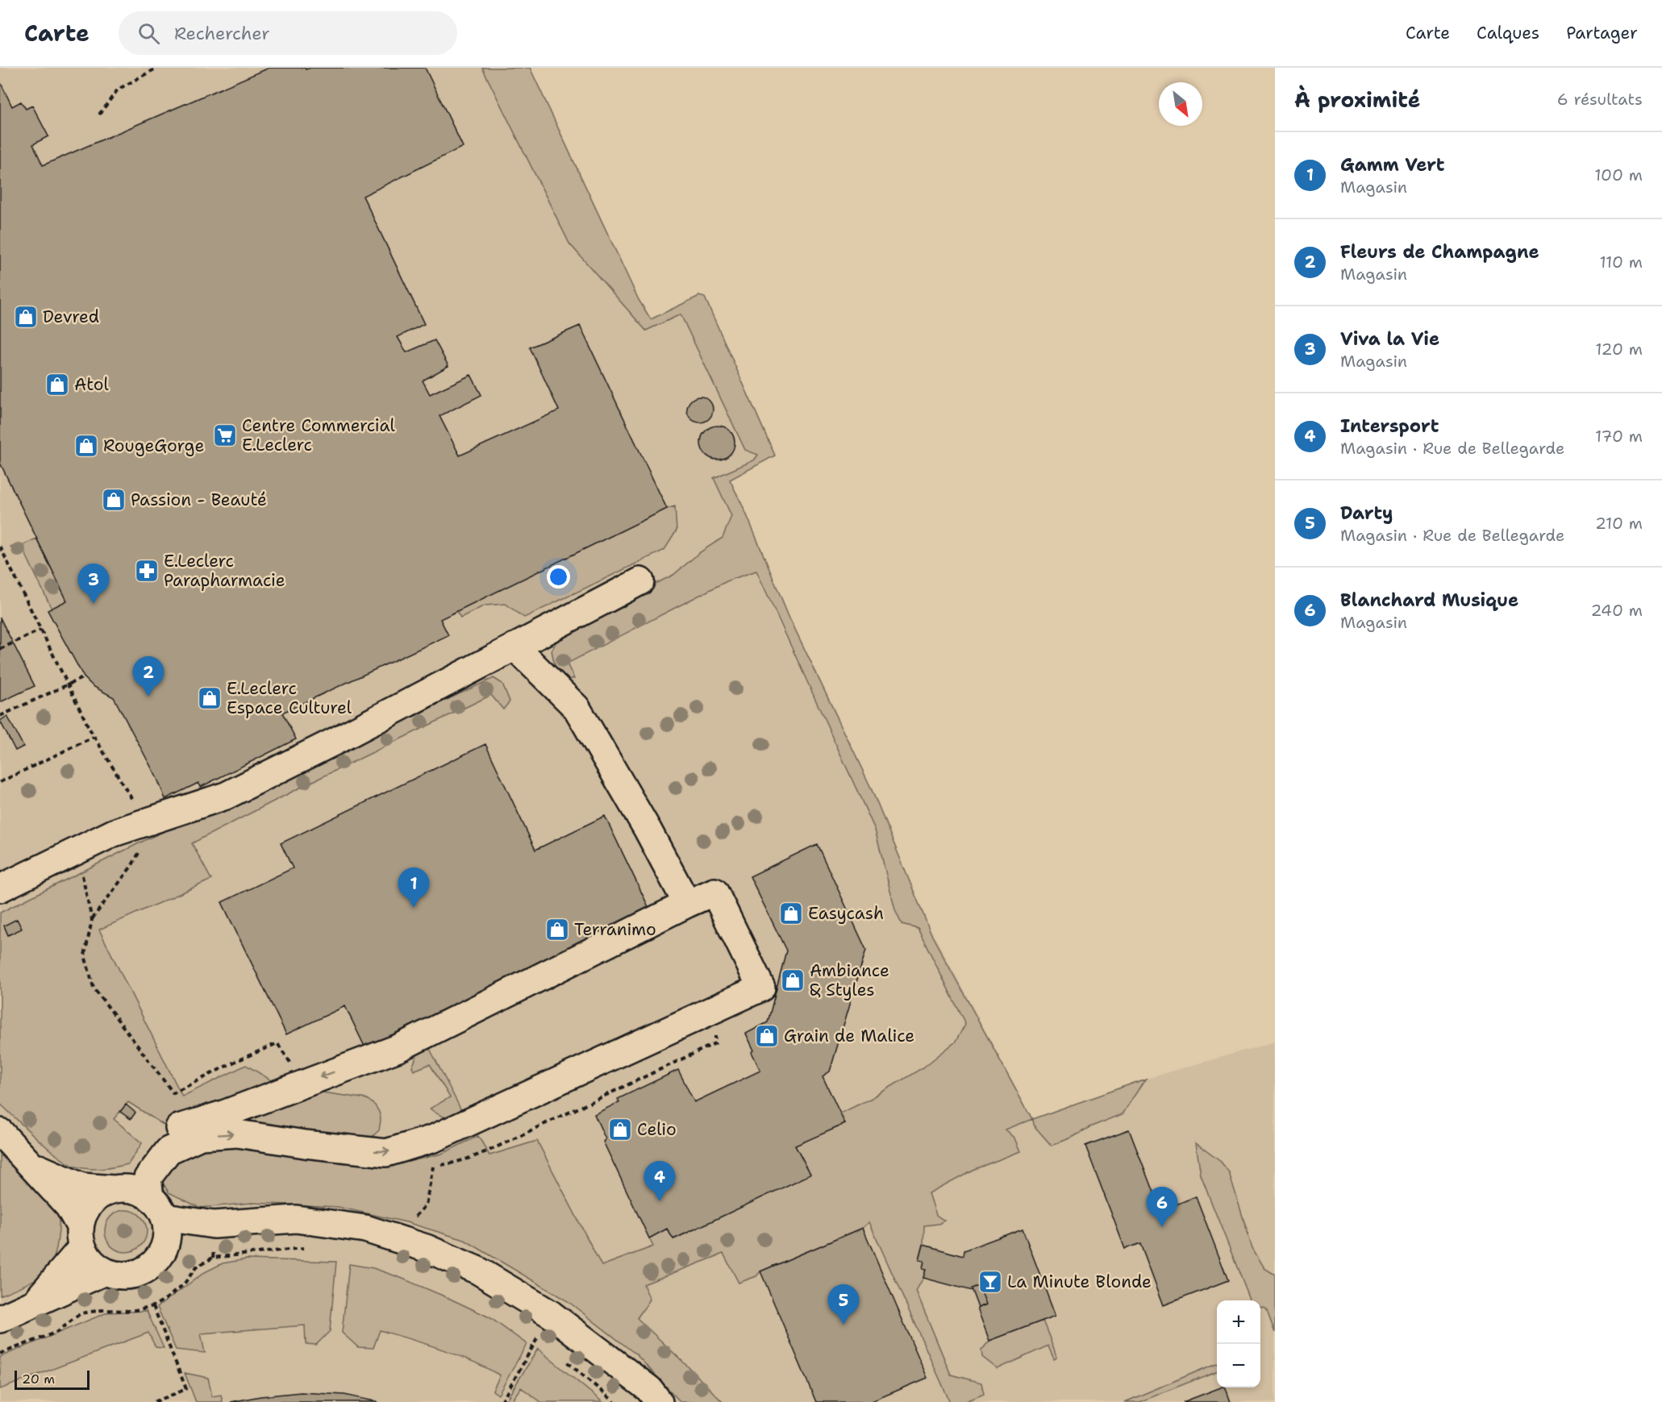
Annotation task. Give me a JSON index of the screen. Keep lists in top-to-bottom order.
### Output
{
  "places": {
    "shop": [
      "Devred",
      "Atol",
      "RougeGorge",
      "Passion - Beauté",
      "E.Leclerc Espace Culturel",
      "Easycash",
      "Terranimo",
      "Ambiance & Styles",
      "Grain de Malice",
      "Celio"
    ],
    "supermarket": ["Centre Commercial E.Leclerc"],
    "pharmacy": ["E.Leclerc Parapharmacie"],
    "bar": ["La Minute Blonde"]
  },
  "scale_bar": "20 m",
  "north": "bottom right",
  "page": {
    "header": "Carte",
    "search": "Rechercher",
    "nav": ["Carte", "Calques", "Partager"],
    "heading": ["À proximité", "6 résultats"],
    "list": [
      {
        "mark": "1",
        "name": "Gamm Vert",
        "note": "Magasin",
        "value": "100 m"
      },
      {
        "mark": "2",
        "name": "Fleurs de Champagne",
        "note": "Magasin",
        "value": "110 m"
      },
      {
        "mark": "3",
        "name": "Viva la Vie",
        "note": "Magasin",
        "value": "120 m"
      },
      {
        "mark": "4",
        "name": "Intersport",
        "note": "Magasin · Rue de Bellegarde",
        "value": "170 m"
      },
      {
        "mark": "5",
        "name": "Darty",
        "note": "Magasin · Rue de Bellegarde",
        "value": "210 m"
      },
      {
        "mark": "6",
        "name": "Blanchard Musique",
        "note": "Magasin",
        "value": "240 m"
      }
    ],
    "pins": [
      "3",
      "2",
      "1",
      "4",
      "6",
      "5"
    ],
    "map_buttons": ["+", "−"],
    "scale": "20 m"
  }
}
